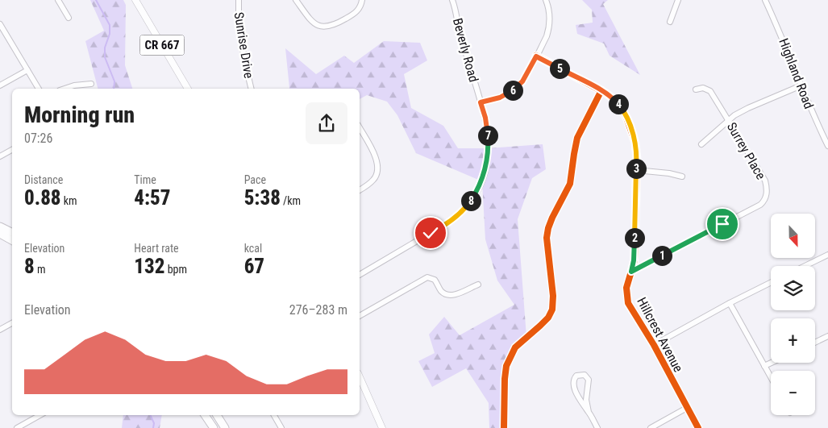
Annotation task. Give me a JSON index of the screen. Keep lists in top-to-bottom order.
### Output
{
  "streets": {
    "main road": ["CR 667"],
    "street": [
      "Sunrise Drive",
      "Beverly Road",
      "Highland Road",
      "Surrey Place",
      "Hillcrest Avenue"
    ]
  },
  "crossings": [
    ["Surrey Place", "Hillcrest Avenue"]
  ],
  "north": "bottom",
  "page": {
    "pins": [
      "5",
      "6",
      "4",
      "7",
      "3",
      "8",
      "2",
      "1"
    ],
    "heading": ["Morning run", "07:26"],
    "stats": [
      ["Distance", "0.88 km"],
      ["Time", "4:57"],
      ["Pace", "5:38 /km"],
      ["Elevation", "8 m"],
      ["Heart rate", "132 bpm"],
      ["kcal", "67"]
    ],
    "map_buttons": ["+", "−"],
    "chart": ["Elevation", "276–283 m"]
  }
}
